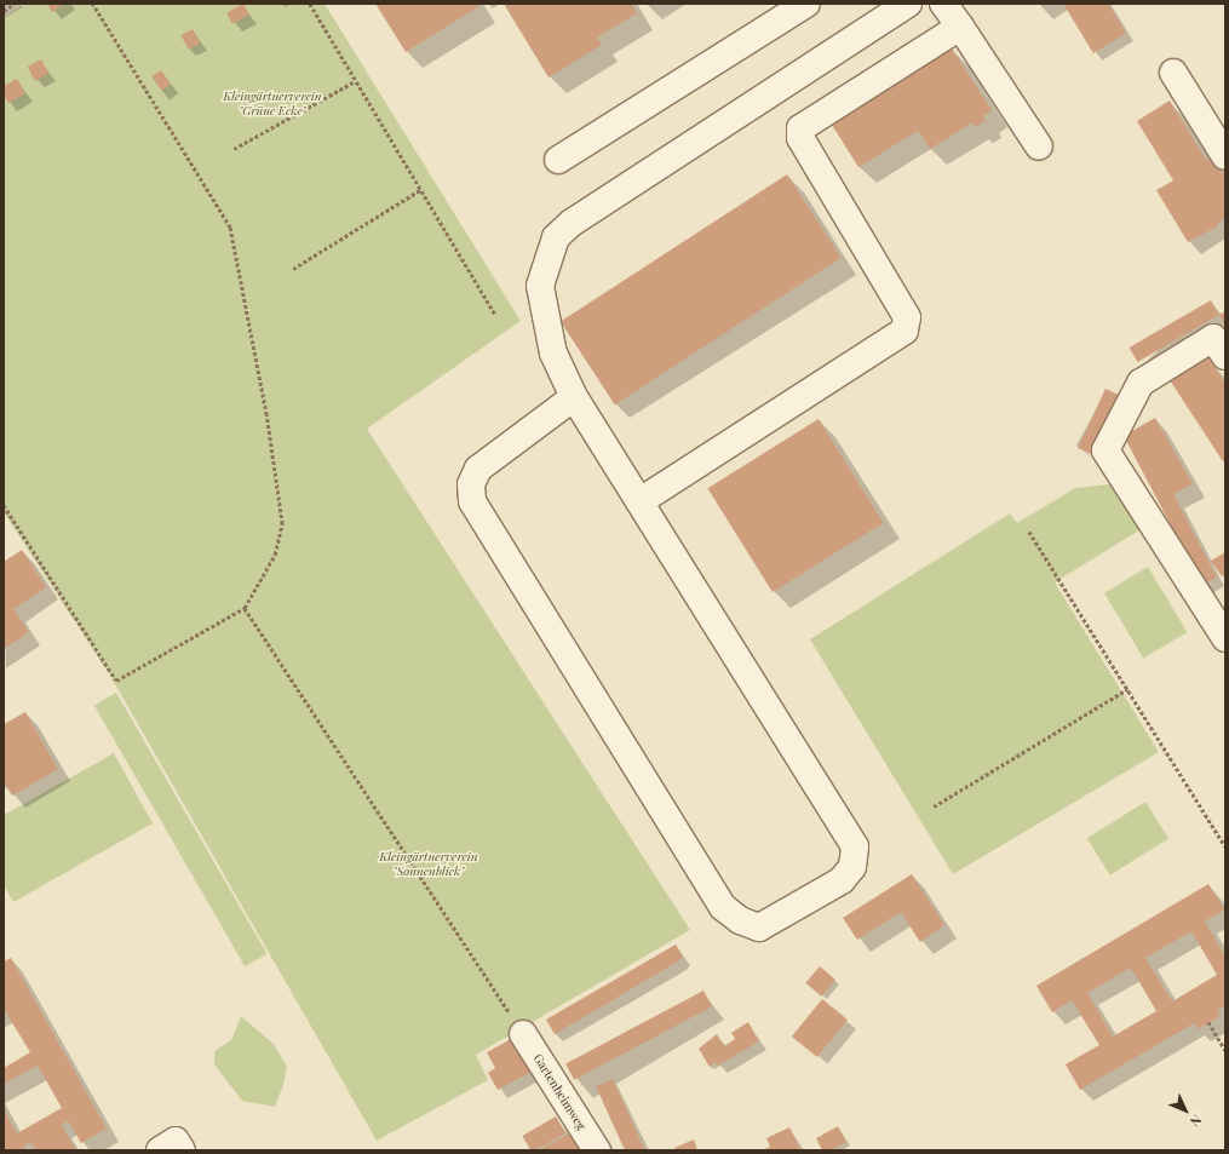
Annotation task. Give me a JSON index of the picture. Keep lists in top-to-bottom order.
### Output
{
  "streets": {
    "street": ["Gartenheimweg"]
  },
  "parks": ["Kleingärtnerverein \"Grüne Ecke\"", "Kleingärtnerverein \"Sonnenblick\""],
  "north": "bottom right"
}
